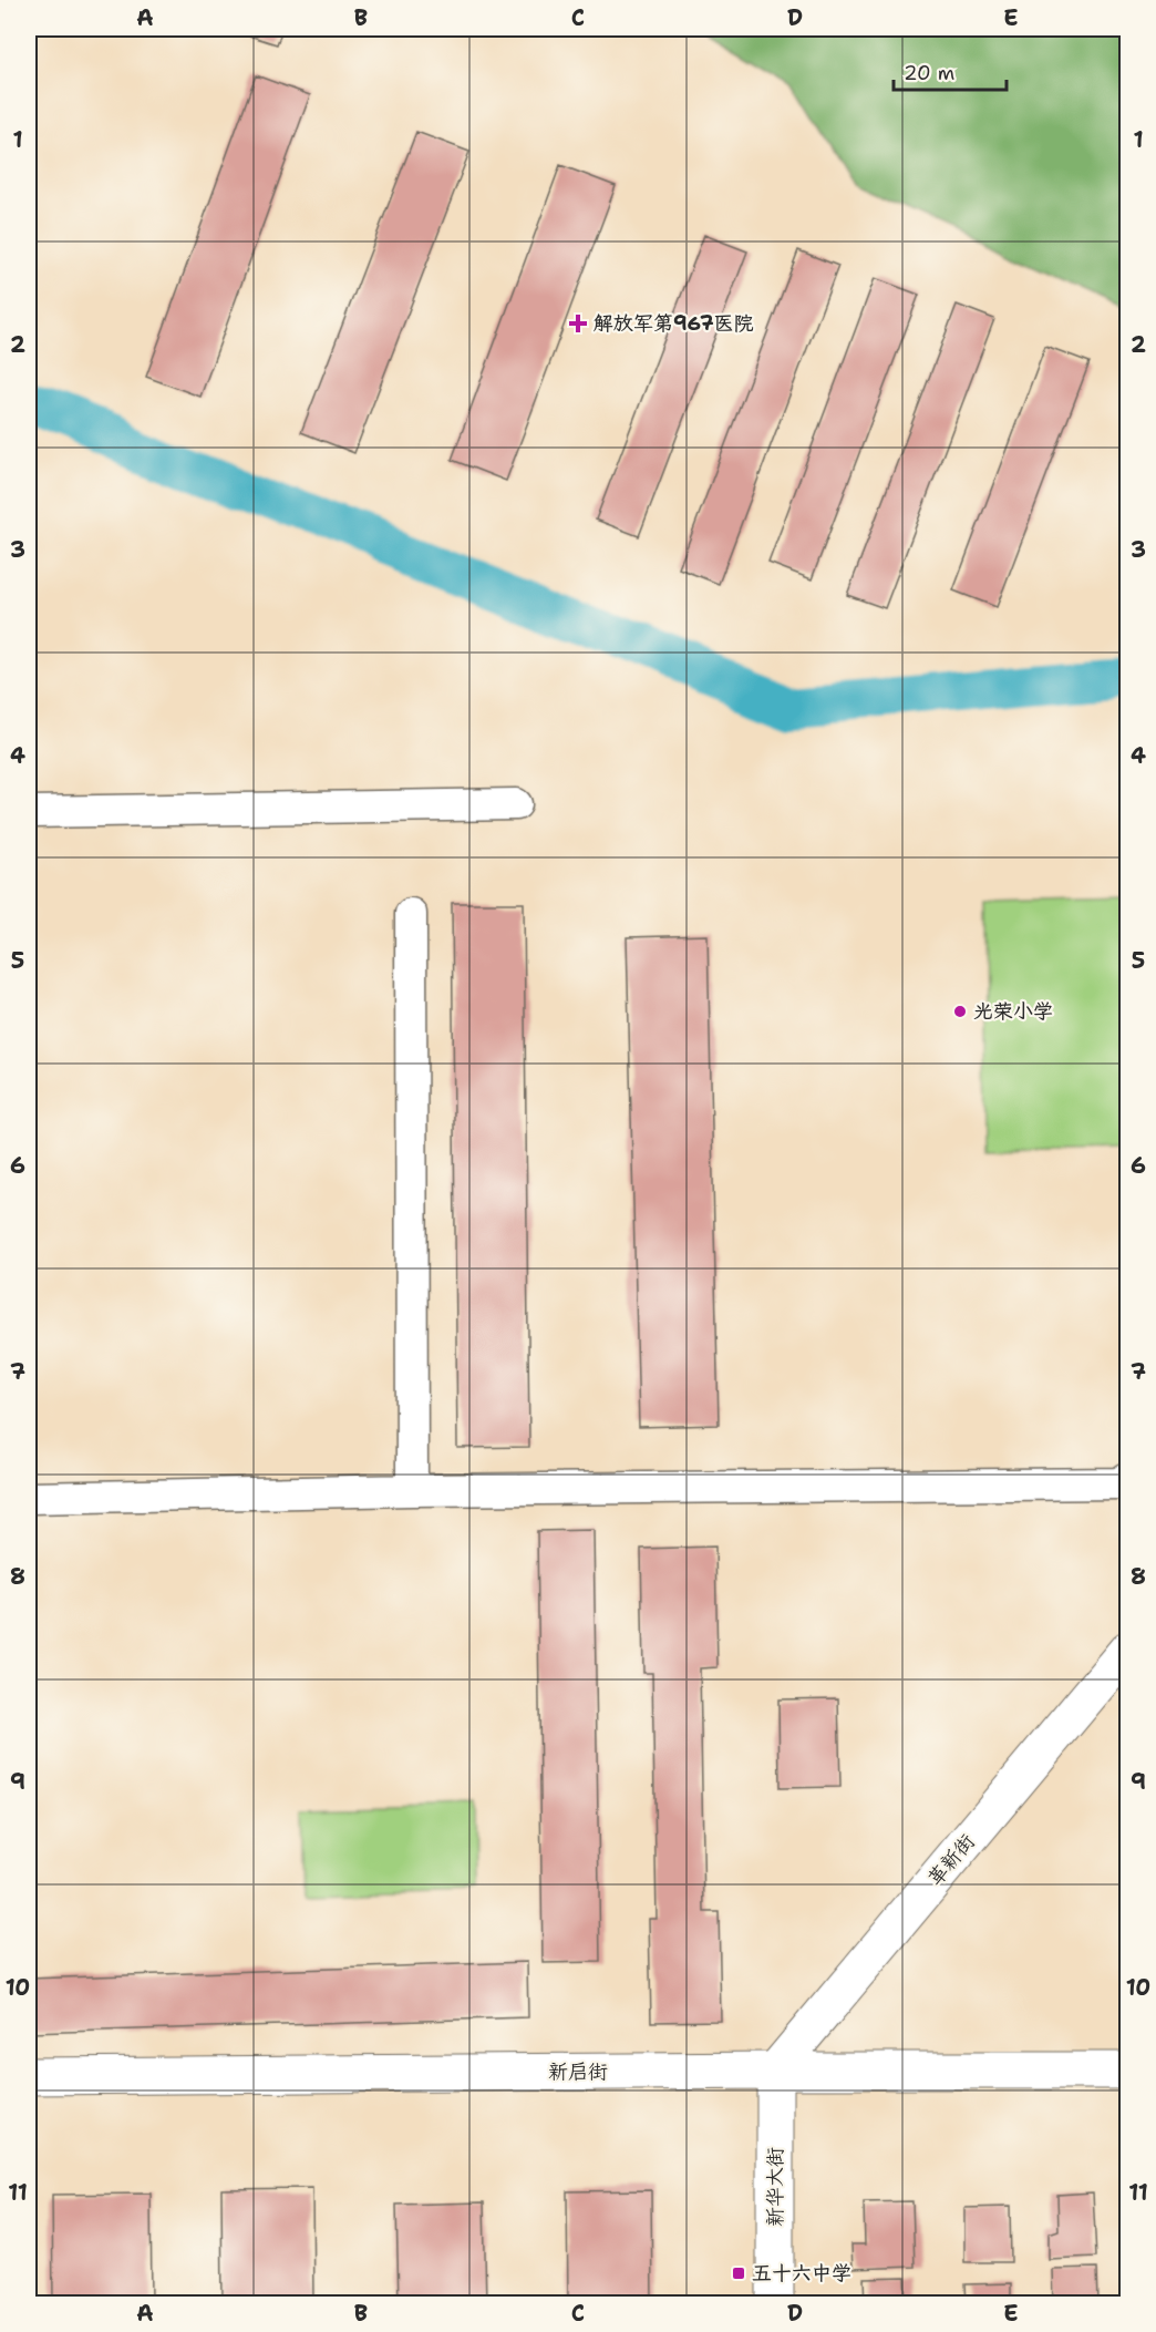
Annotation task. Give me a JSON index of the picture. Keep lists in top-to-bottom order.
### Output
{
  "streets": {
    "street": ["革新街", "新启街", "新华大街"]
  },
  "crossings": [
    ["革新街", "新启街"],
    ["革新街", "新华大街"],
    ["新启街", "新华大街"]
  ],
  "places": {
    "health": ["解放军第967医院"],
    "other": ["光荣小学"],
    "transit": ["五十六中学"]
  },
  "scale_bar": "20 m",
  "grid": {
    "columns": [
      "A",
      "B",
      "C",
      "D",
      "E"
    ],
    "rows": [
      "1",
      "2",
      "3",
      "4",
      "5",
      "6",
      "7",
      "8",
      "9",
      "10",
      "11"
    ]
  }
}
